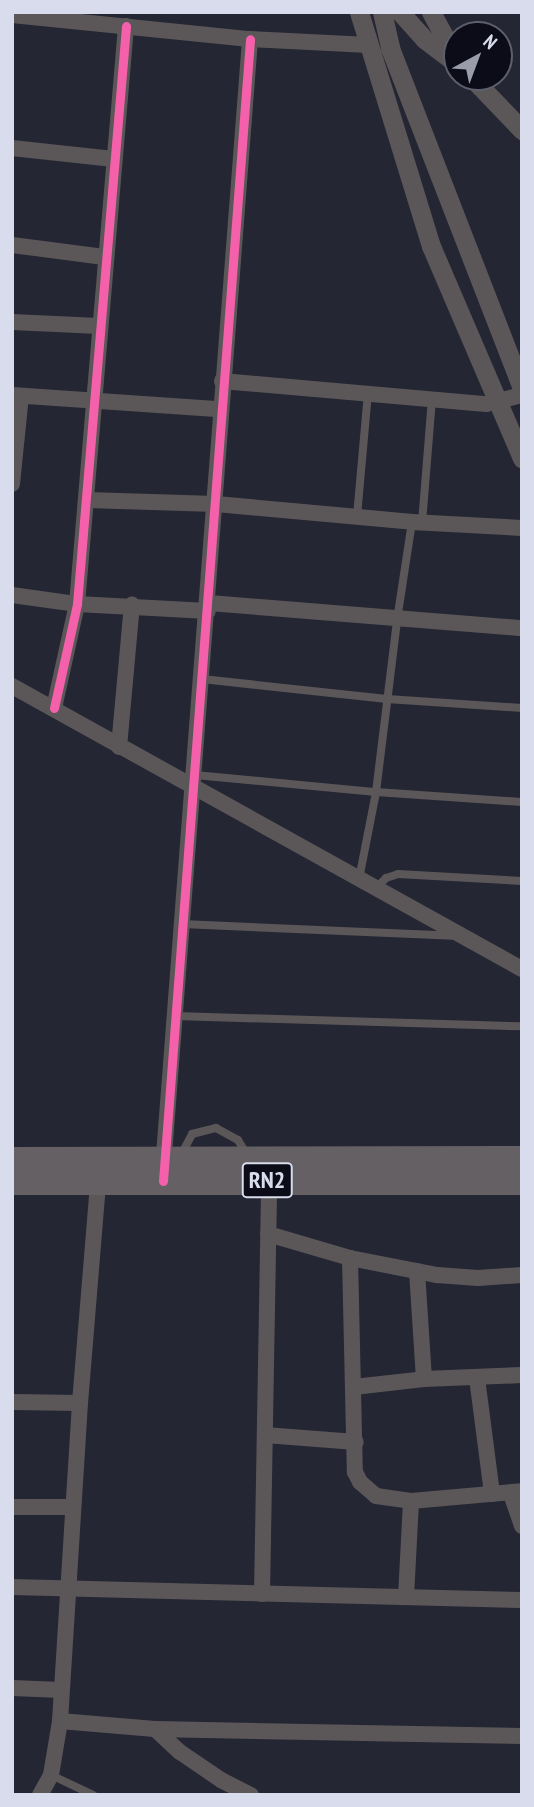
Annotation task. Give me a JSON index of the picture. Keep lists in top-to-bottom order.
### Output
{
  "streets": {
    "highway": ["RN2"]
  },
  "north": "top right"
}
